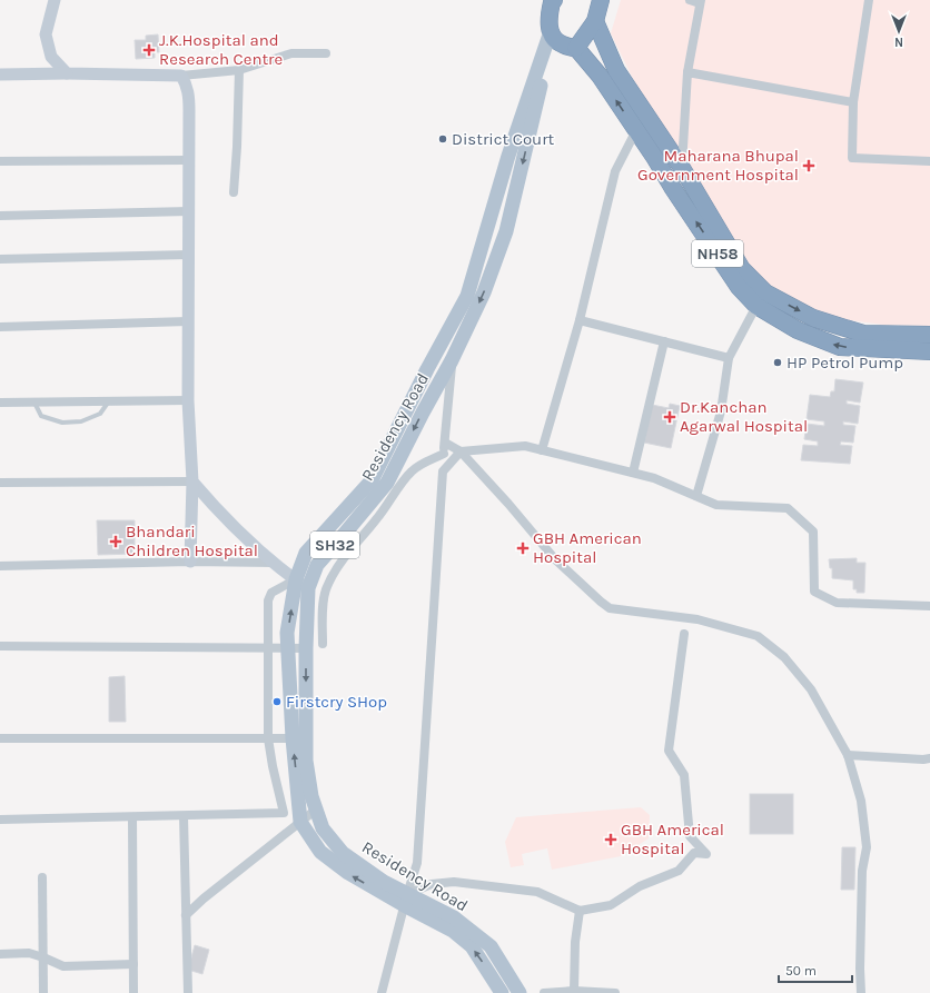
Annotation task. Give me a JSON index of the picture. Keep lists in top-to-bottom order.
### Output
{
  "streets": {
    "highway": ["NH58"],
    "main road": ["Residency Road", "SH32"]
  },
  "places": {
    "health": [
      "J.K.Hospital and Research Centre",
      "Maharana Bhupal Government Hospital",
      "Dr.Kanchan Agarwal Hospital",
      "Bhandari Children Hospital",
      "GBH American Hospital",
      "GBH Americal Hospital"
    ],
    "other": ["District Court", "HP Petrol Pump", "Firstcry SHop"]
  },
  "scale_bar": "50 m",
  "north": "bottom"
}
